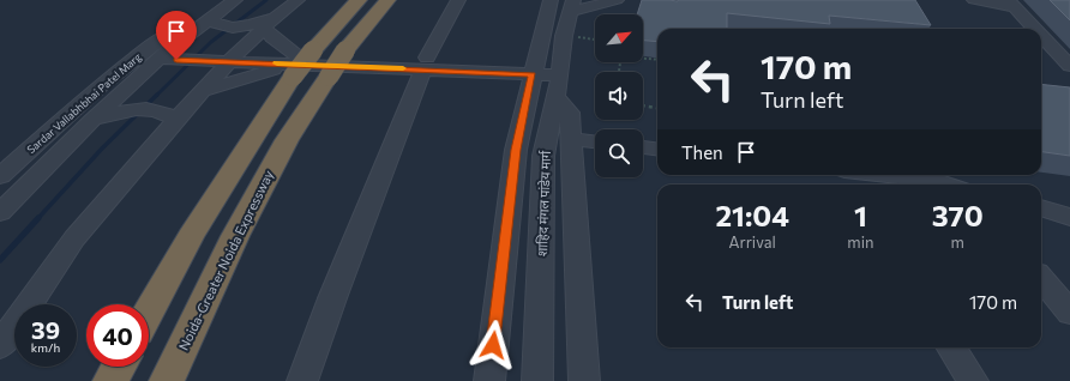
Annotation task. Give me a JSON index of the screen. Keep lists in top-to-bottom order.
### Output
{
  "streets": {
    "highway": ["Noida-Greater Noida Expressway"],
    "street": ["Sardar Vallabhbhai Patel Marg", "शाहिद मंगल पांडेय मार्ग"]
  },
  "north": "top right",
  "page": {
    "turn": ["170 m", "Turn left"],
    "then": "Then",
    "eta": [
      "21:04",
      "Arrival",
      "1",
      "min",
      "370",
      "m"
    ],
    "list": [
      {
        "name": "Turn left",
        "value": "170 m"
      }
    ],
    "speed": "39 km/h",
    "limit": "40"
  }
}
